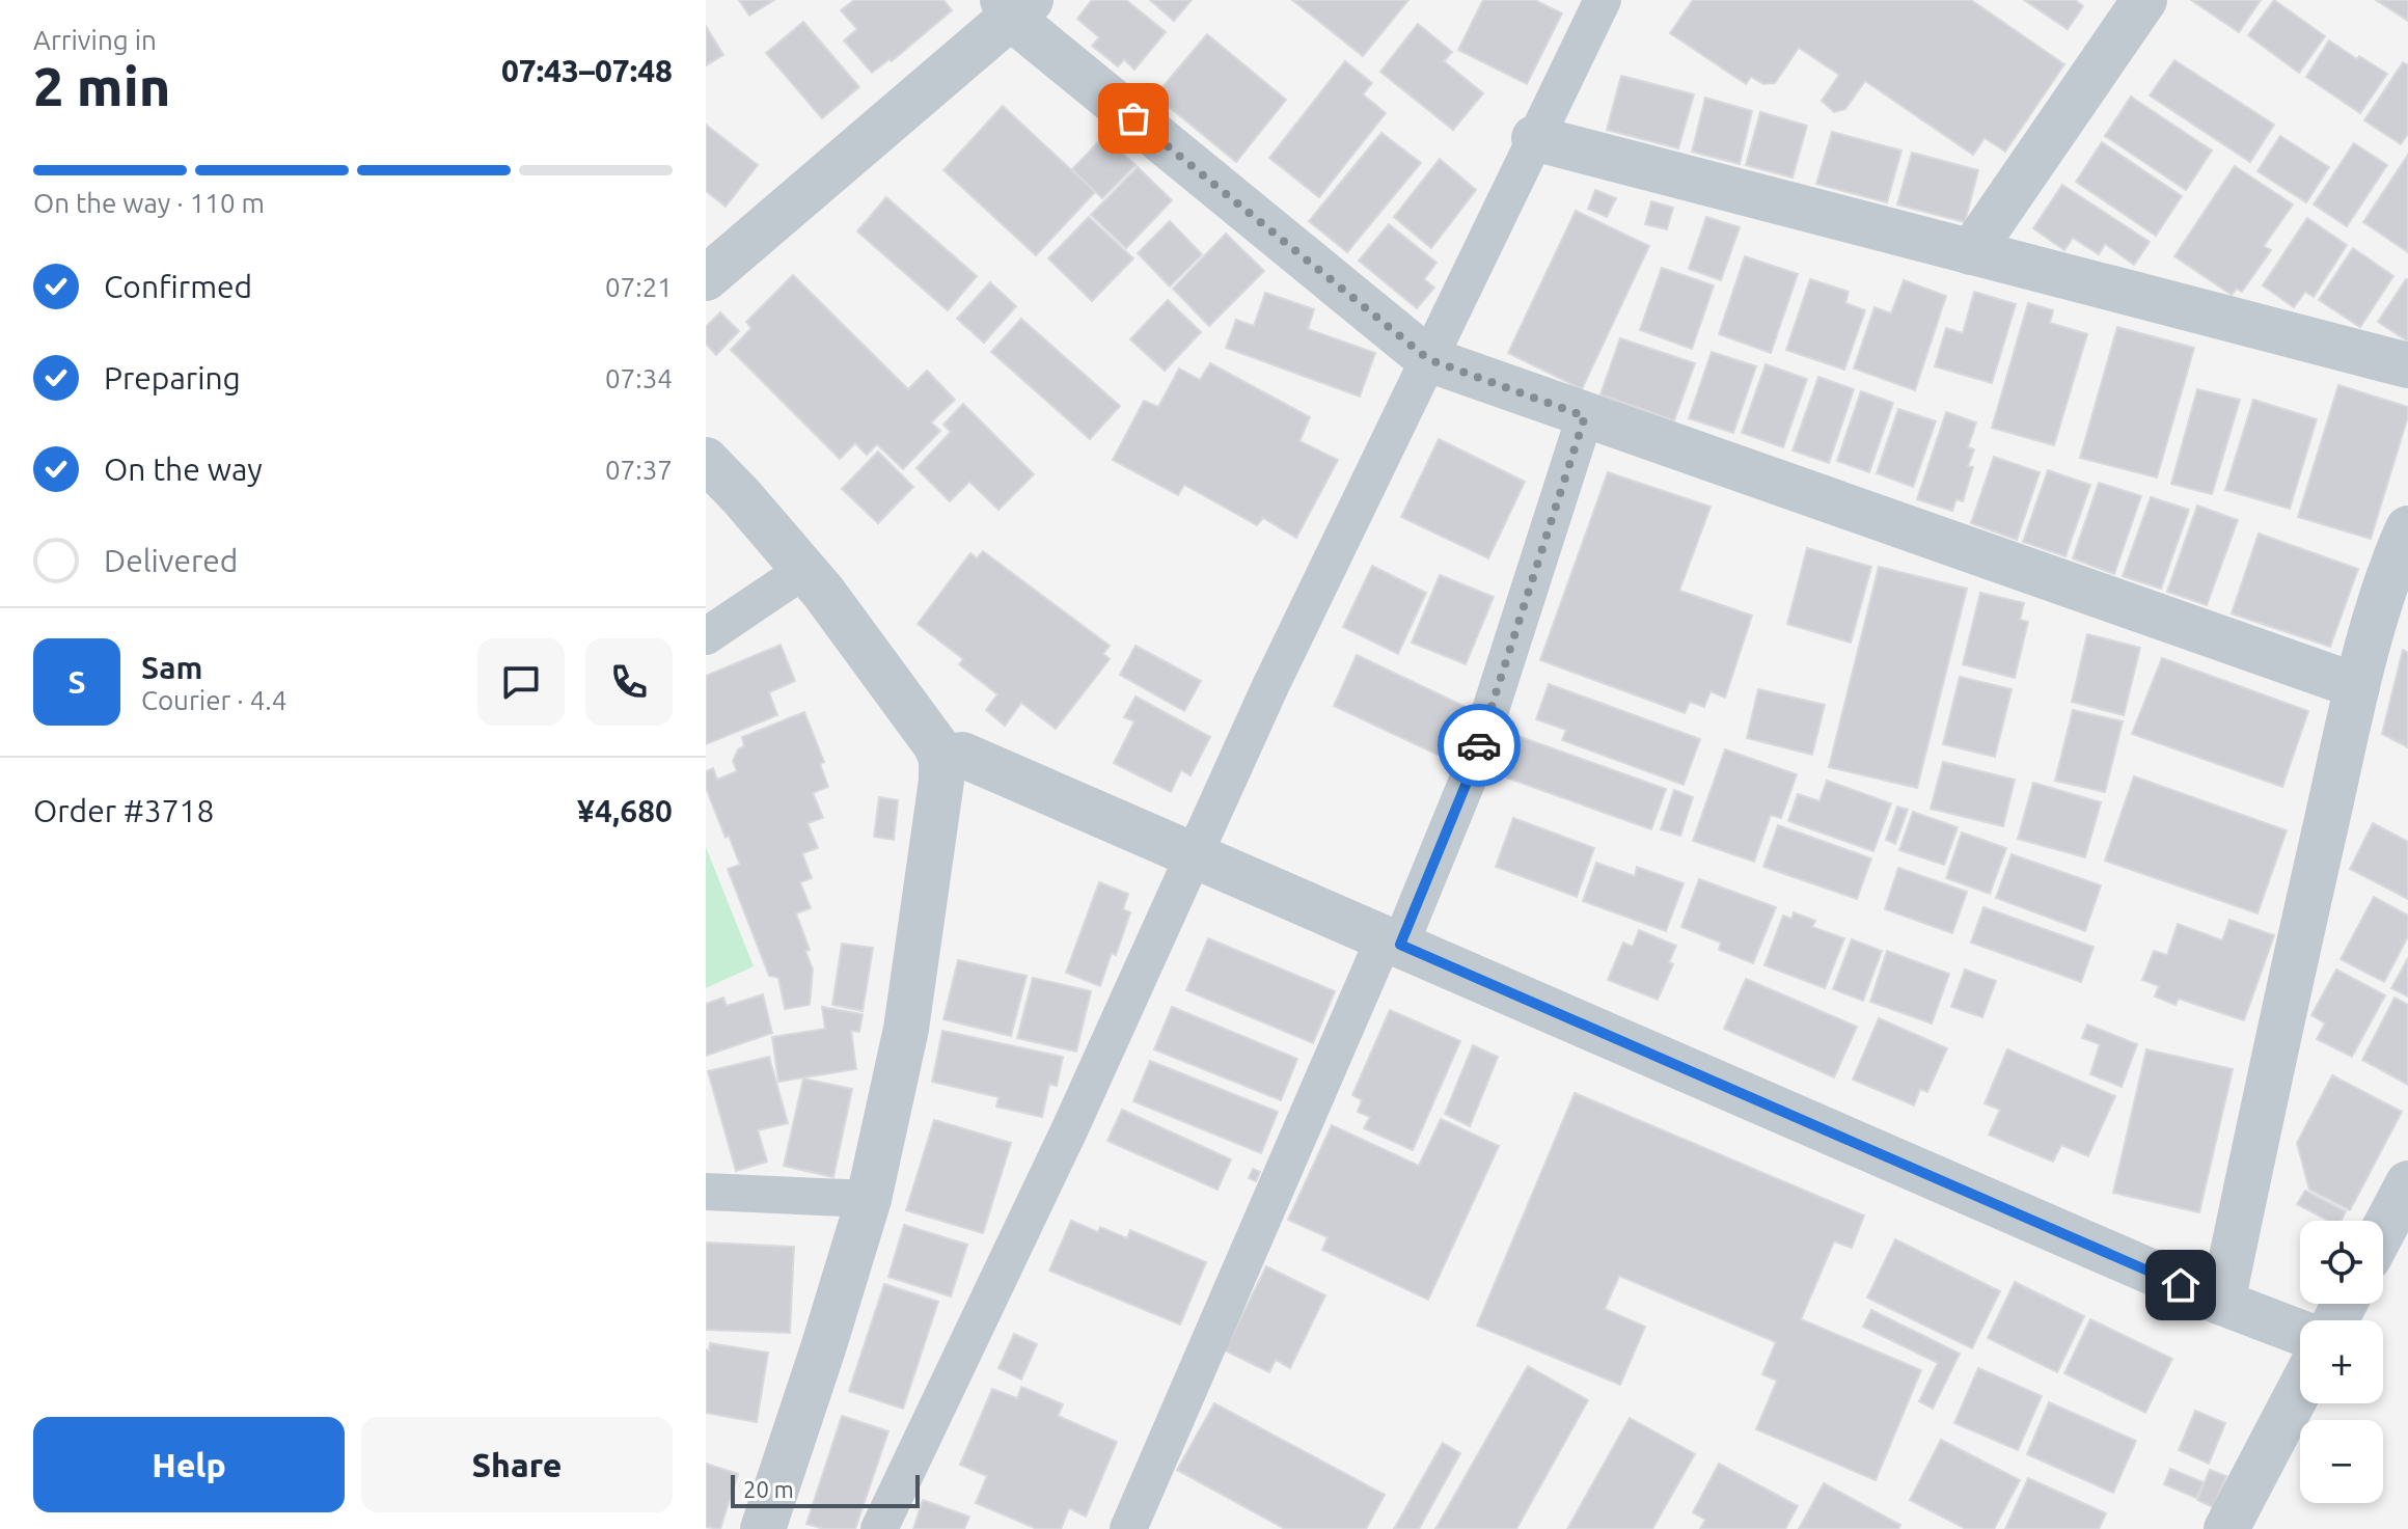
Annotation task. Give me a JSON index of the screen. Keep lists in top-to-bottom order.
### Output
{
  "scale_bar": "20 m",
  "page": {
    "heading": ["2 min", "Arriving in", "07:43–07:48"],
    "panel": [
      "Sam",
      "Courier · 4.4",
      "Order #3718",
      "¥4,680"
    ],
    "bar": "On the way · 110 m",
    "list": [
      ["Confirmed", "07:21"],
      ["Preparing", "07:34"],
      ["On the way", "07:37"],
      "Delivered"
    ],
    "round": "S",
    "map_buttons": ["+", "−"],
    "buttons": ["Help", "Share"],
    "scale": "20 m"
  }
}
